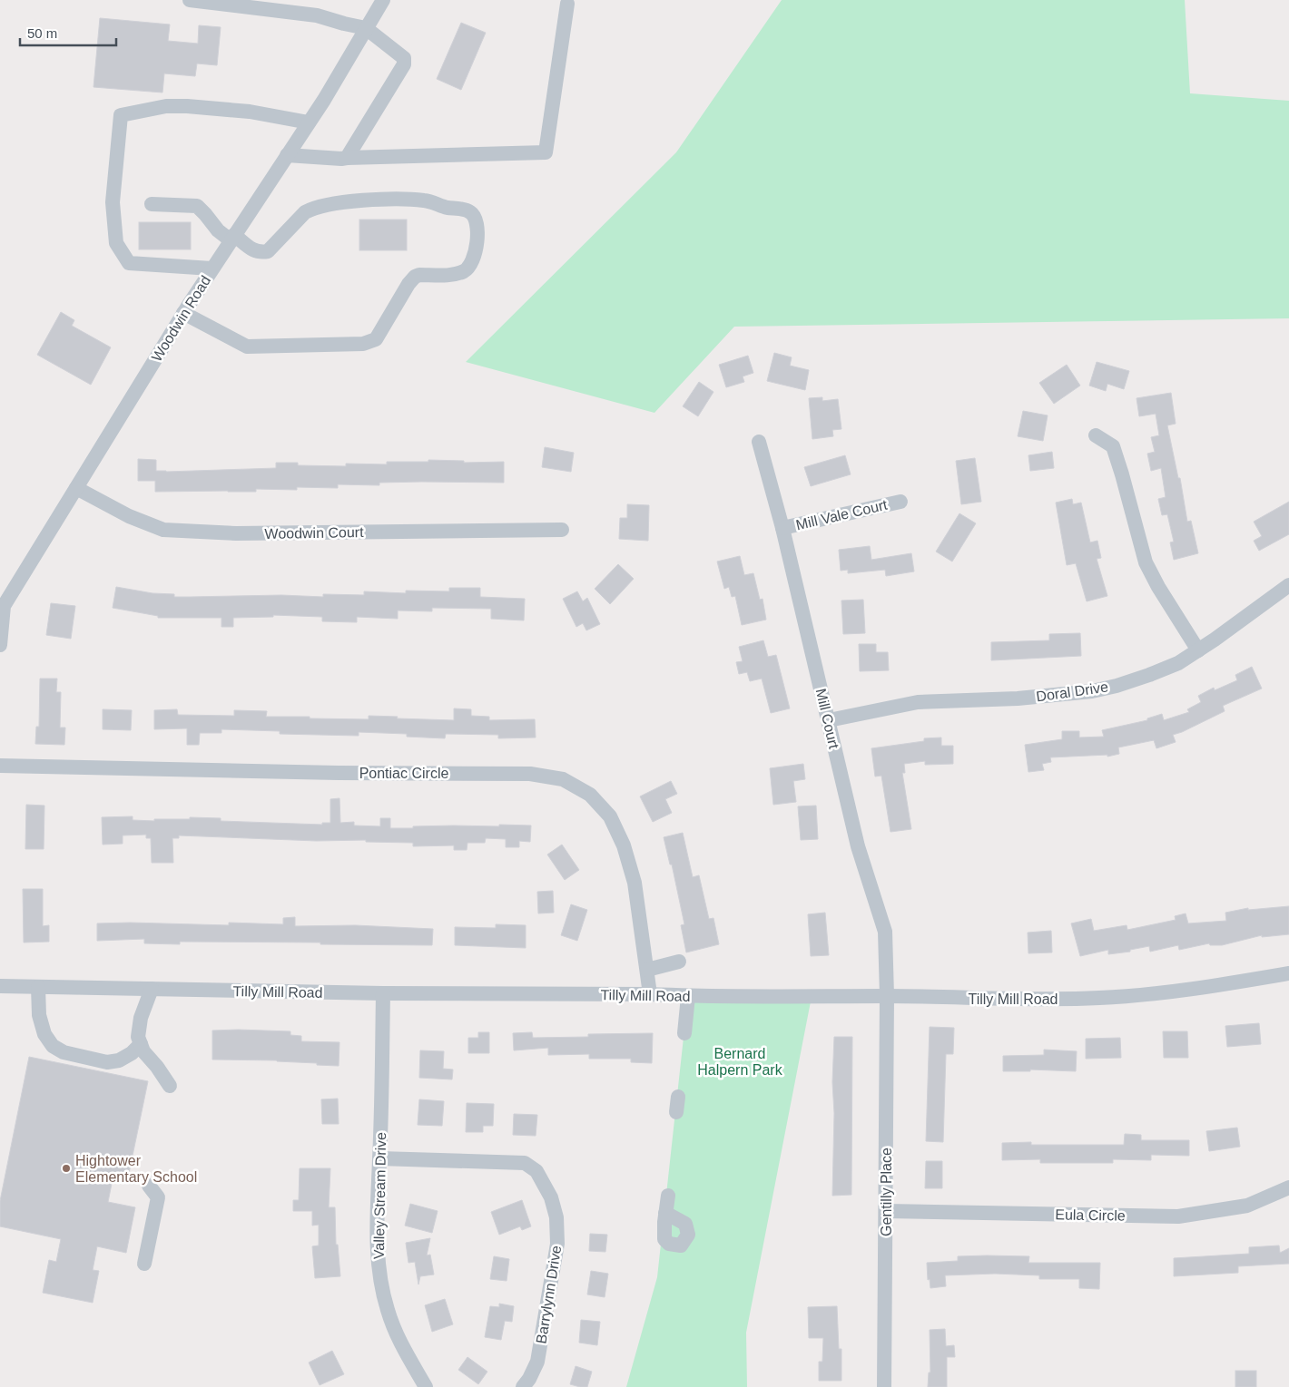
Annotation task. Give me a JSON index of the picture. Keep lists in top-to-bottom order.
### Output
{
  "streets": {
    "street": [
      "Woodwin Road",
      "Mill Vale Court",
      "Woodwin Court",
      "Doral Drive",
      "Mill Court",
      "Pontiac Circle",
      "Tilly Mill Road",
      "Gentilly Place",
      "Valley Stream Drive",
      "Eula Circle",
      "Barrylynn Drive"
    ]
  },
  "crossings": [
    ["Woodwin Road", "Woodwin Court"],
    ["Mill Vale Court", "Mill Court"],
    ["Doral Drive", "Mill Court"],
    ["Mill Court", "Tilly Mill Road"],
    ["Mill Court", "Gentilly Place"],
    ["Pontiac Circle", "Tilly Mill Road"],
    ["Tilly Mill Road", "Gentilly Place"],
    ["Tilly Mill Road", "Valley Stream Drive"],
    ["Gentilly Place", "Eula Circle"],
    ["Valley Stream Drive", "Barrylynn Drive"]
  ],
  "parks": ["Bernard Halpern Park"],
  "places": ["Hightower Elementary School"],
  "scale_bar": "50 m"
}
